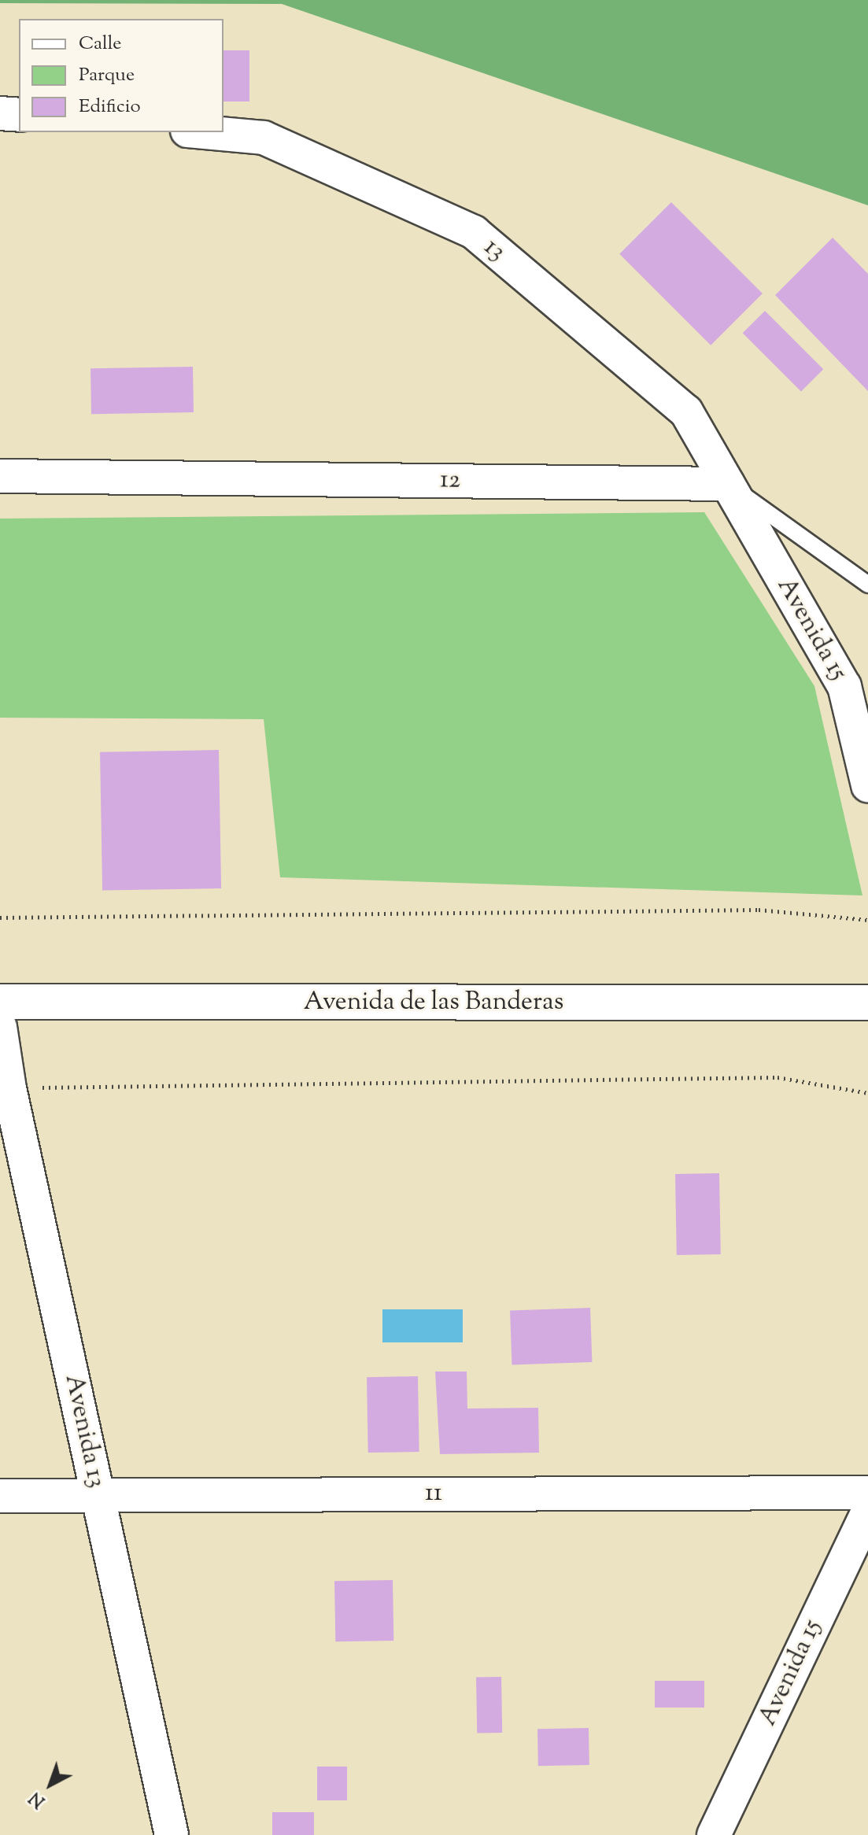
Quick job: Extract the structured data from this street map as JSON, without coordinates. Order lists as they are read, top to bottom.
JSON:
{
  "streets": {
    "street": [
      "13",
      "12",
      "Avenida 15",
      "Avenida de las Banderas",
      "Avenida 13",
      "11"
    ]
  },
  "crossings": [
    ["13", "12"],
    ["13", "Avenida 15"],
    ["12", "Avenida 15"],
    ["Avenida 13", "11"]
  ],
  "legend": ["Calle", "Parque", "Edificio"],
  "north": "bottom left"
}
